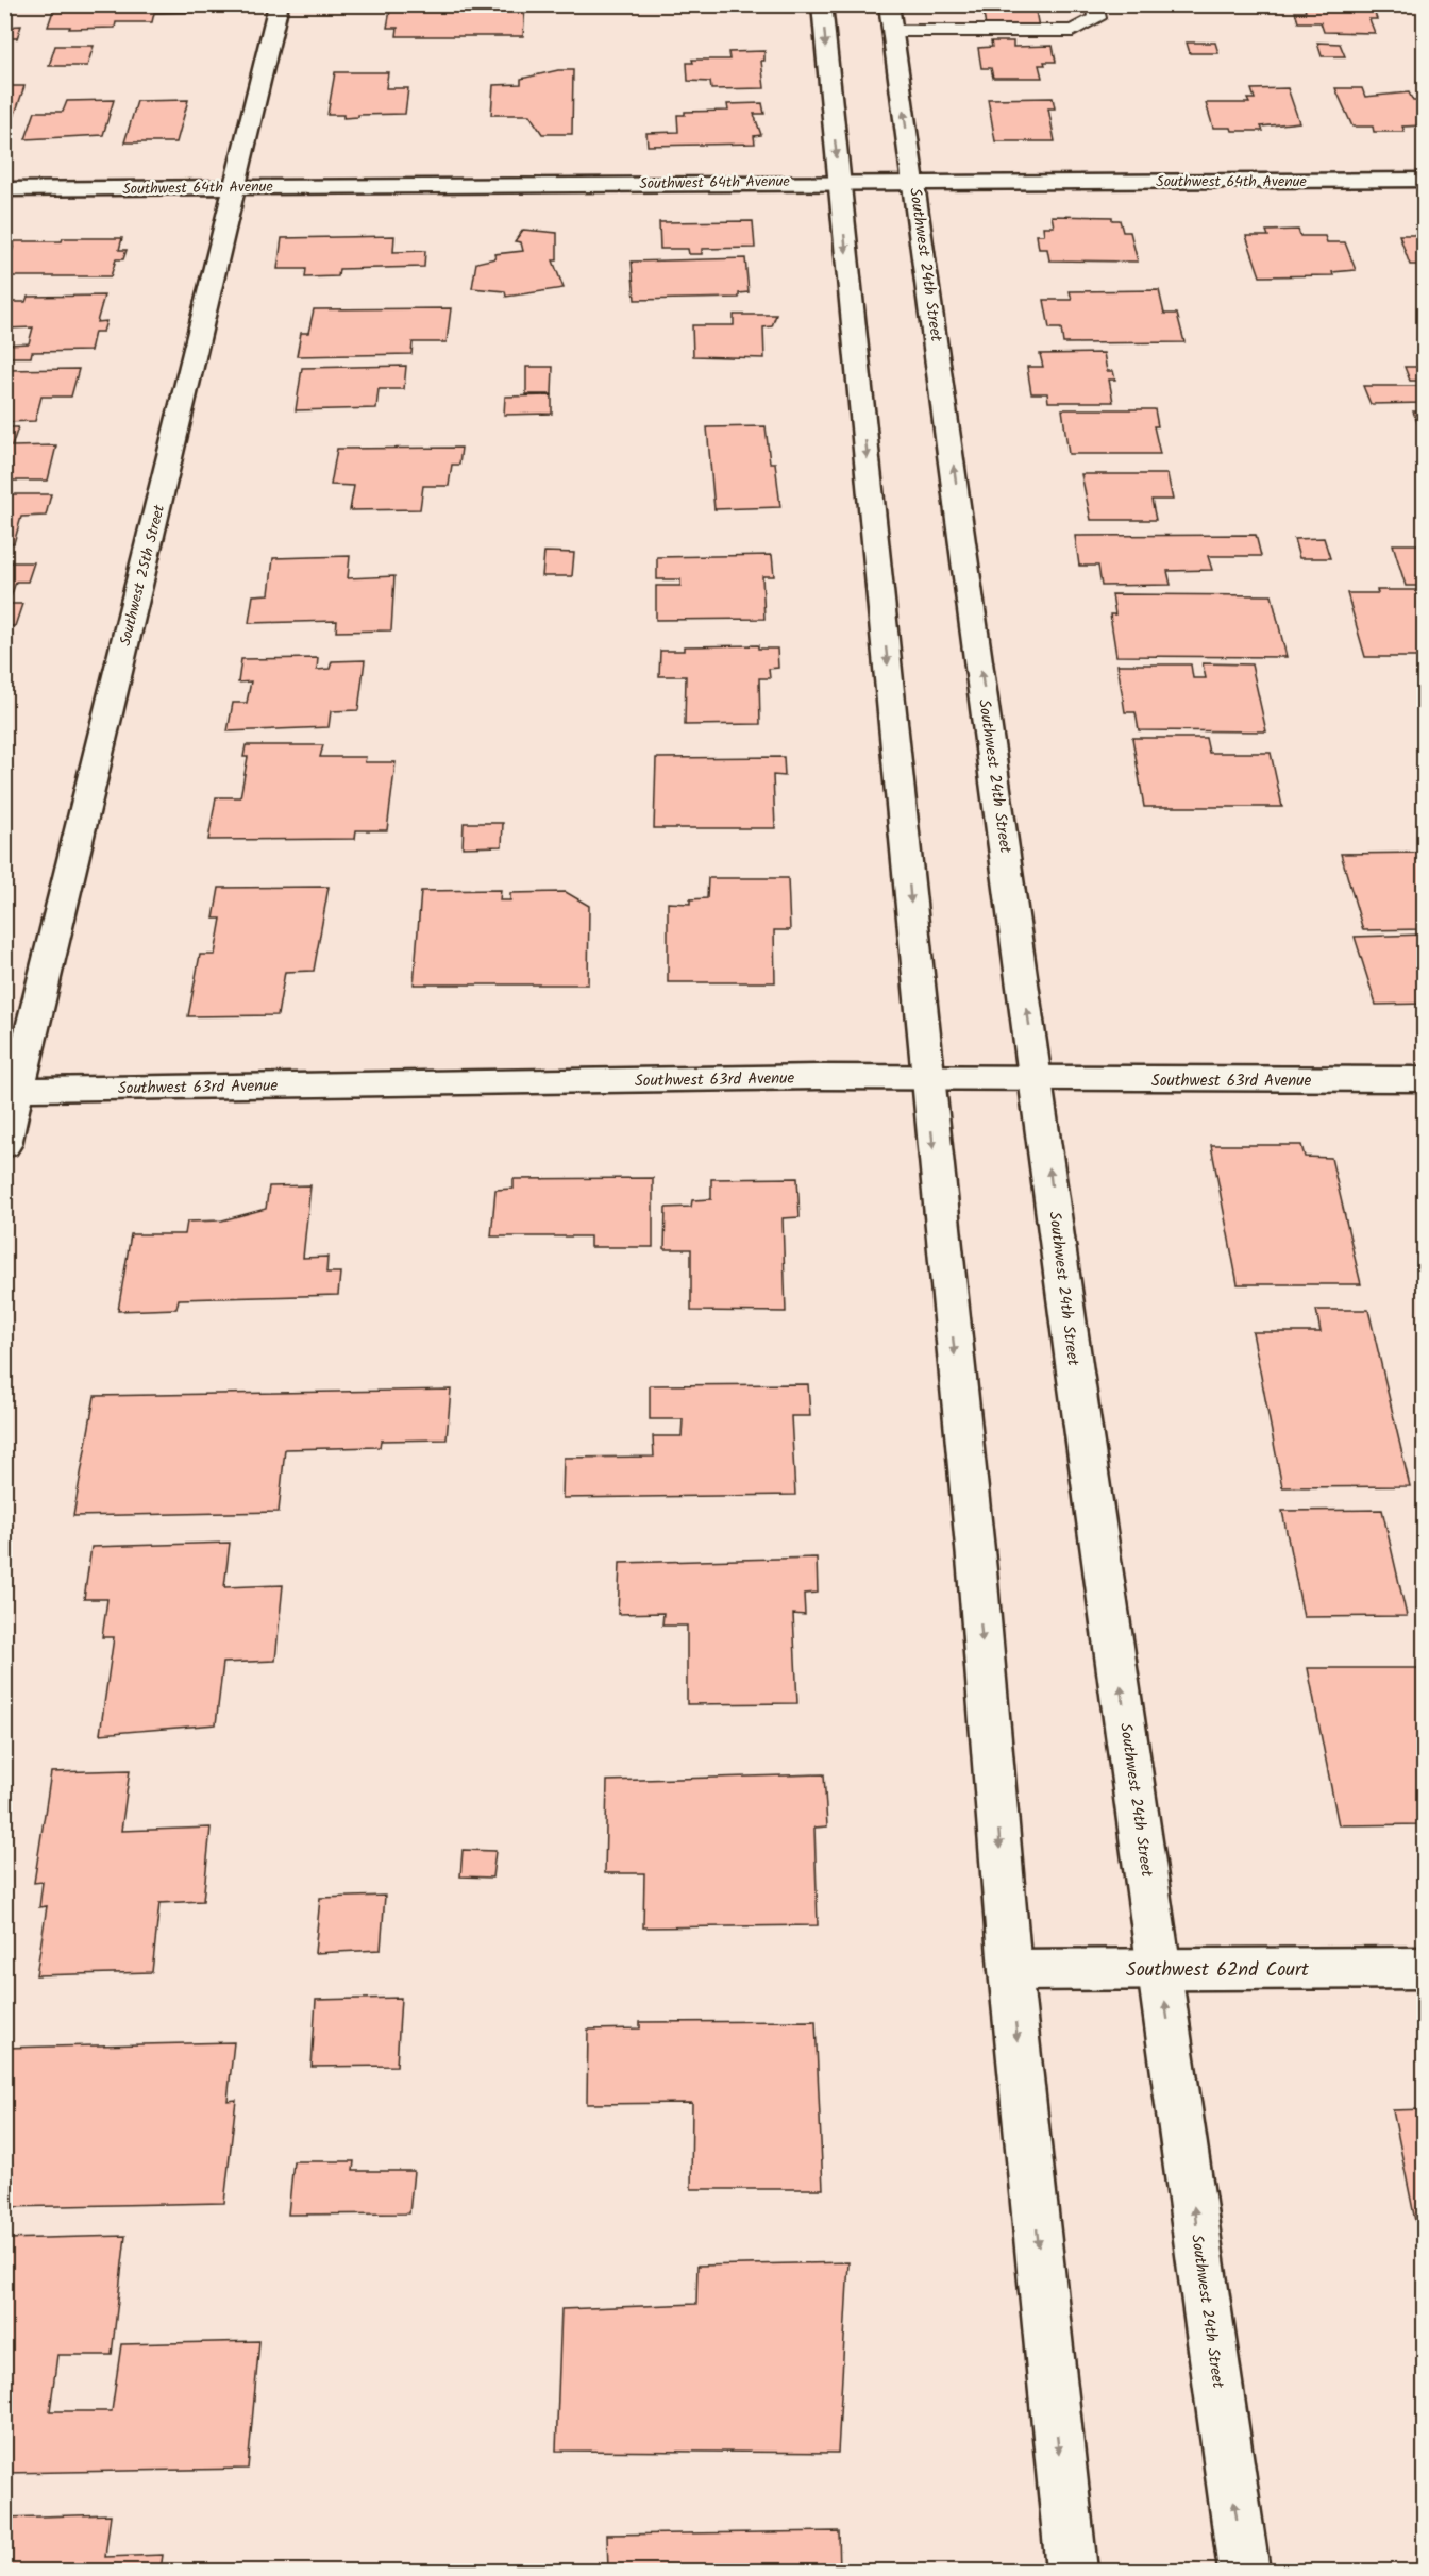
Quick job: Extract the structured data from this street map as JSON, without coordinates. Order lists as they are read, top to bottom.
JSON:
{
  "streets": {
    "main road": [
      "Southwest 64th Avenue",
      "Southwest 24th Street",
      "Southwest 25th Street",
      "Southwest 63rd Avenue",
      "Southwest 62nd Court"
    ]
  },
  "crossings": [
    ["Southwest 64th Avenue", "Southwest 24th Street"],
    ["Southwest 64th Avenue", "Southwest 25th Street"],
    ["Southwest 24th Street", "Southwest 63rd Avenue"],
    ["Southwest 24th Street", "Southwest 62nd Court"],
    ["Southwest 25th Street", "Southwest 63rd Avenue"]
  ]
}
